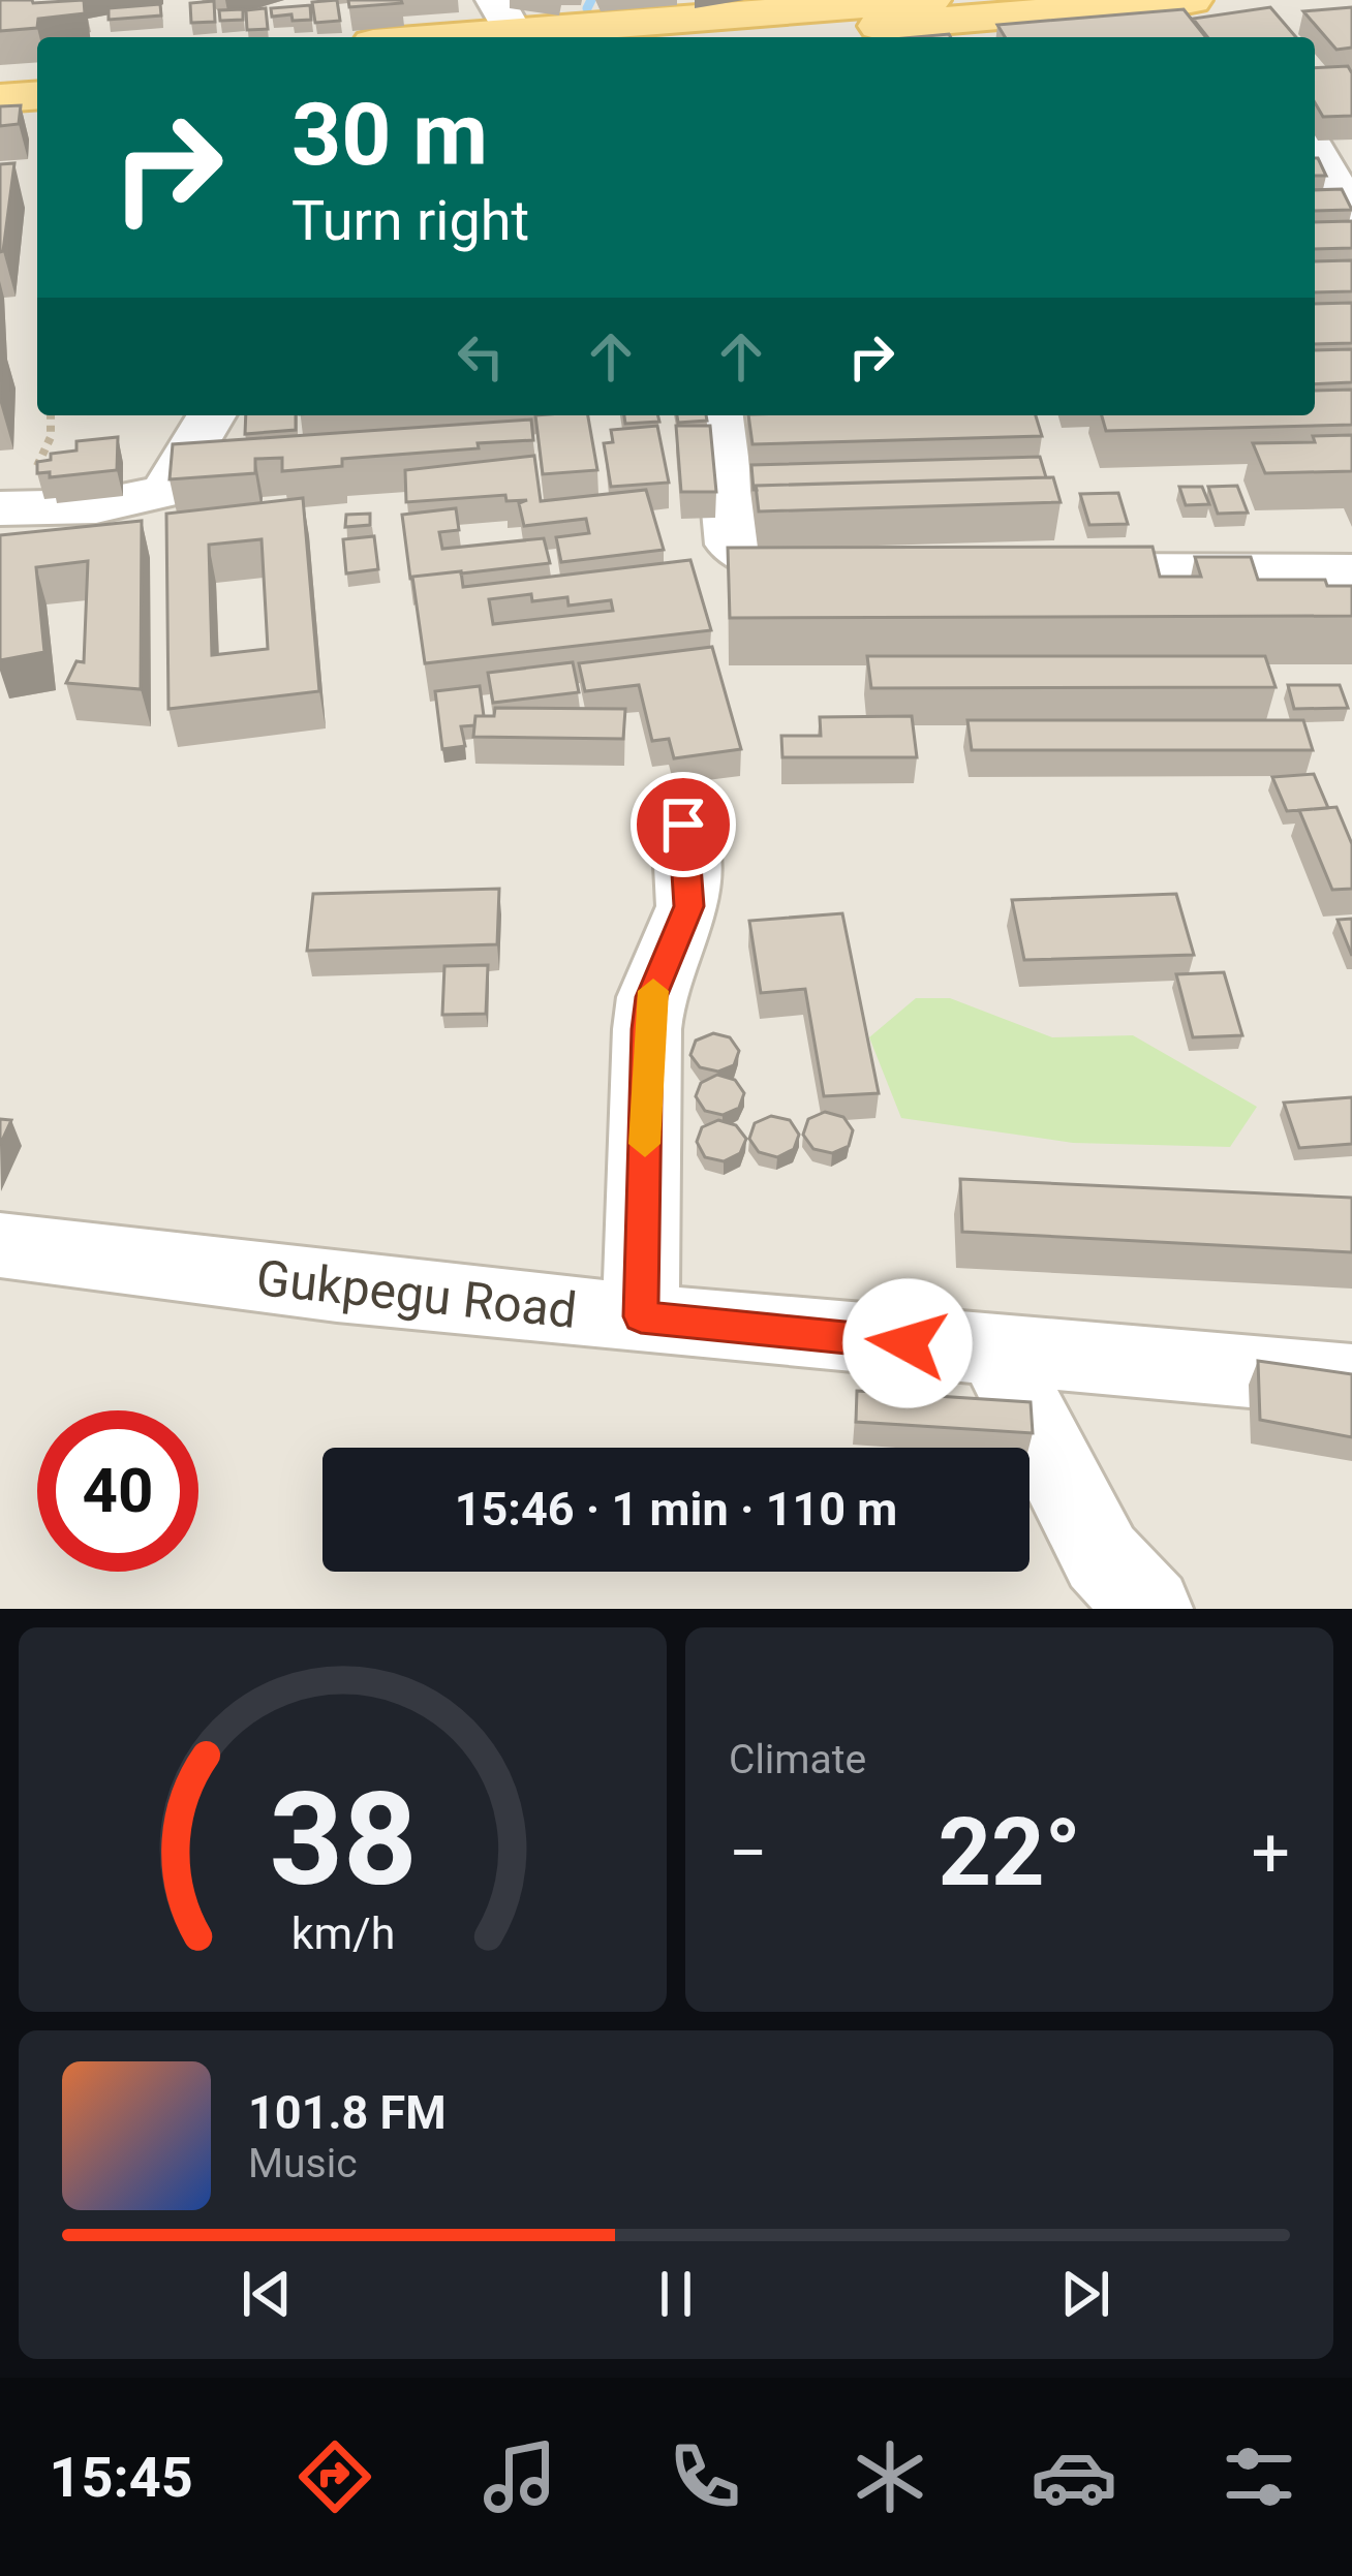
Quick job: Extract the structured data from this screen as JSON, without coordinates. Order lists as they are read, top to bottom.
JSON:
{
  "streets": {
    "street": ["Gukpegu Road"]
  },
  "page": {
    "turn": ["30 m", "Turn right"],
    "limit": "40",
    "trip": "15:46 · 1 min · 110 m",
    "tile": "Climate",
    "heat": ["−", "22°", "+"],
    "song": ["101.8 FM", "Music"],
    "tabs": "15:45",
    "gauge": ["38", "km/h"]
  }
}
